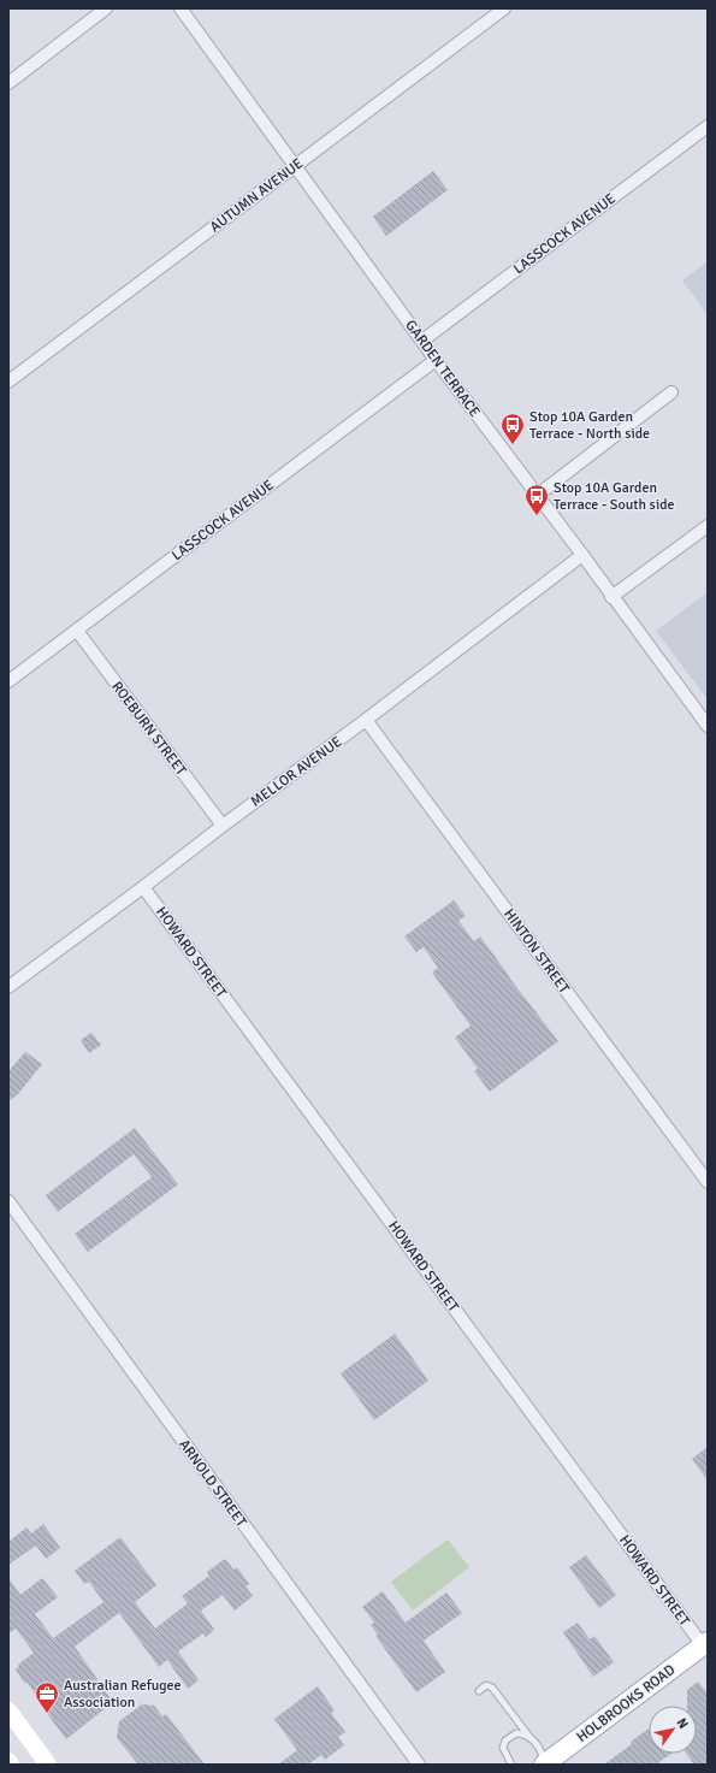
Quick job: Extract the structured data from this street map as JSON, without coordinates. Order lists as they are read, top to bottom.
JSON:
{
  "streets": {
    "main road": ["HOLBROOKS ROAD"],
    "street": [
      "AUTUMN AVENUE",
      "LASSCOCK AVENUE",
      "GARDEN TERRACE",
      "ROEBURN STREET",
      "MELLOR AVENUE",
      "HINTON STREET",
      "HOWARD STREET",
      "ARNOLD STREET"
    ]
  },
  "crossings": [
    ["AUTUMN AVENUE", "GARDEN TERRACE"],
    ["LASSCOCK AVENUE", "GARDEN TERRACE"],
    ["LASSCOCK AVENUE", "ROEBURN STREET"],
    ["GARDEN TERRACE", "MELLOR AVENUE"],
    ["ROEBURN STREET", "MELLOR AVENUE"],
    ["MELLOR AVENUE", "HINTON STREET"],
    ["MELLOR AVENUE", "HOWARD STREET"],
    ["HOWARD STREET", "HOLBROOKS ROAD"]
  ],
  "places": {
    "bus stop": ["Stop 10A Garden Terrace - North side", "Stop 10A Garden Terrace - South side"],
    "office": ["Australian Refugee Association"]
  },
  "north": "top right"
}
